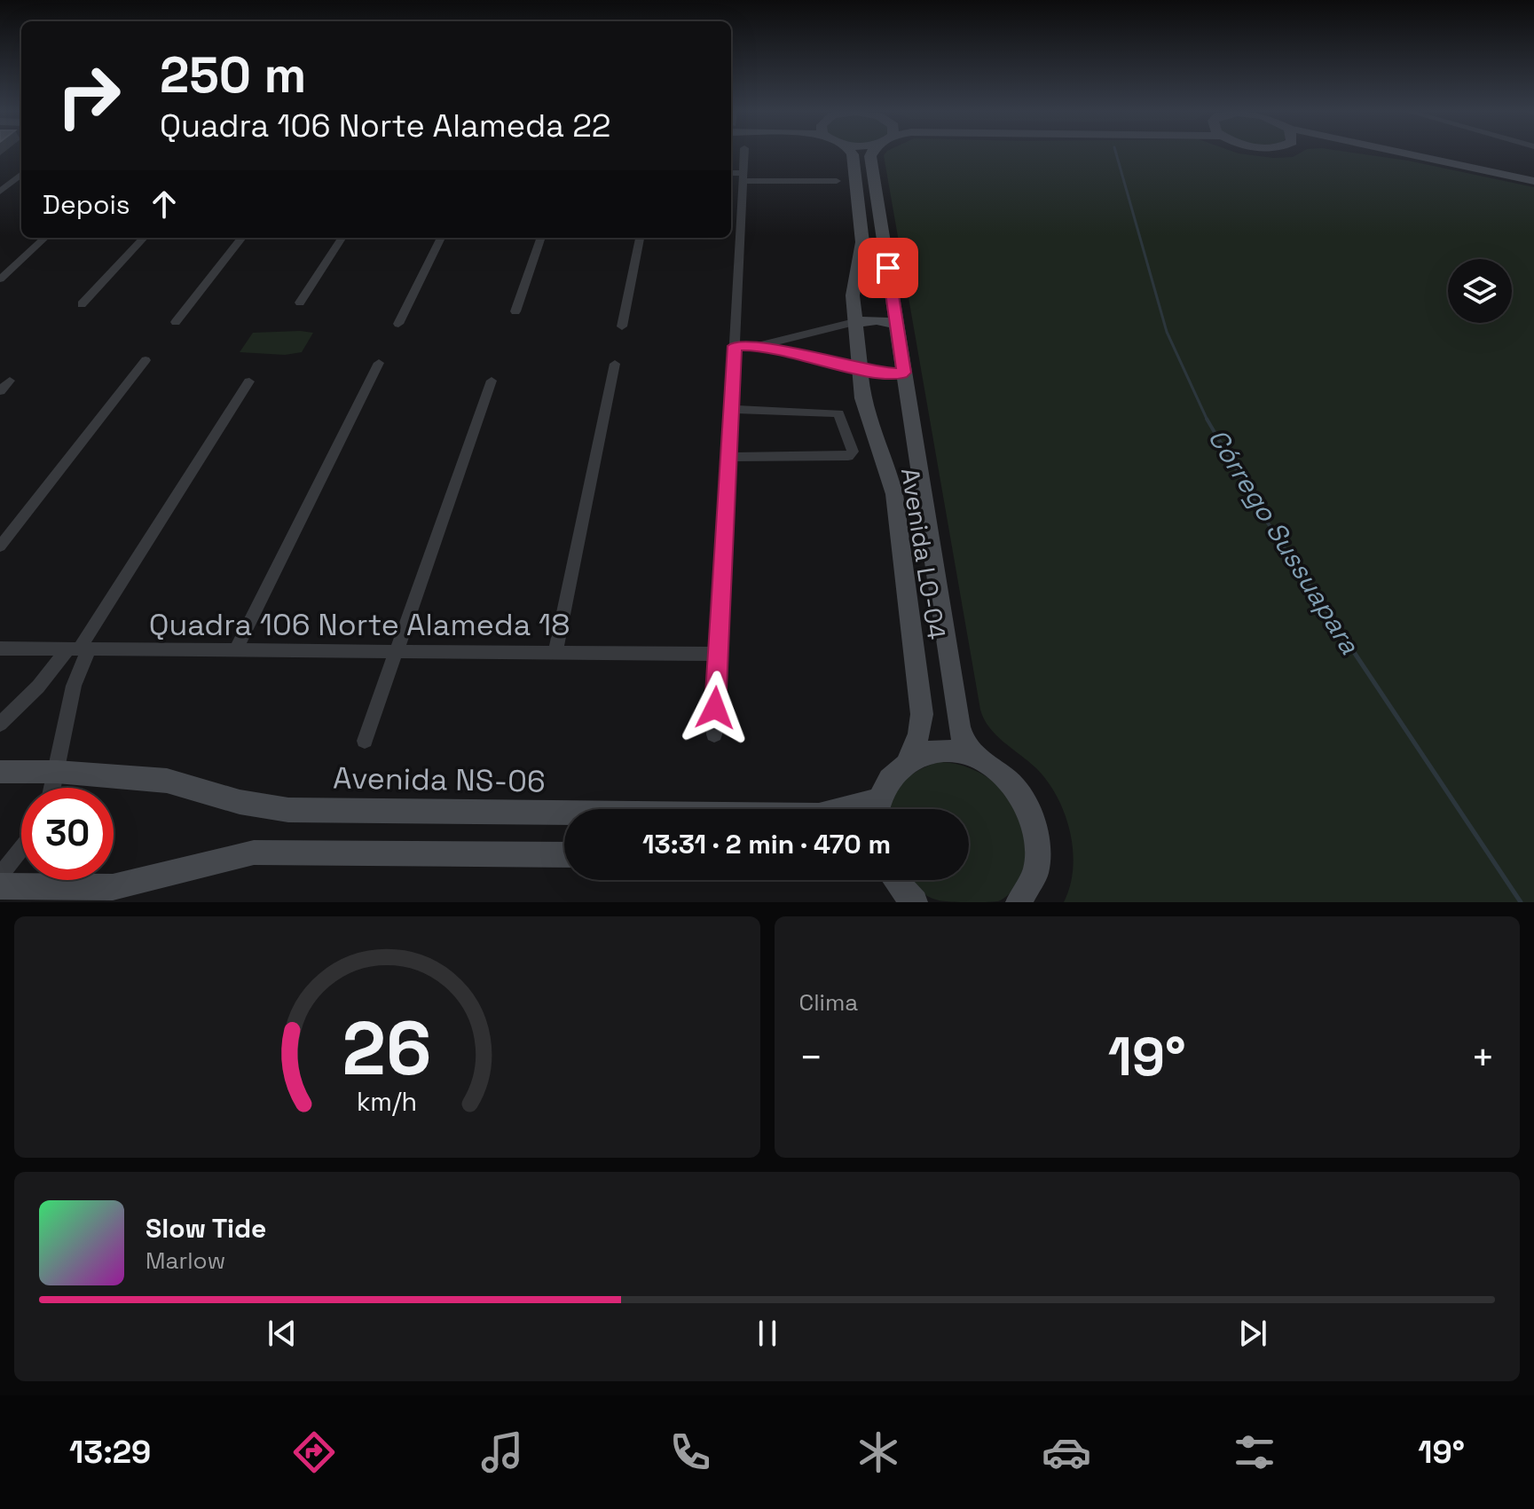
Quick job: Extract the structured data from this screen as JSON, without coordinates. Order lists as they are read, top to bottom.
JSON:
{
  "streets": {
    "street": ["Avenida LO-04", "Quadra 106 Norte Alameda 18", "Avenida NS-06"]
  },
  "crossings": [
    ["Avenida LO-04", "Avenida NS-06"]
  ],
  "water": ["Córrego Sussuapara"],
  "page": {
    "turn": ["250 m", "Quadra 106 Norte Alameda 22"],
    "then": "Depois",
    "limit": "30",
    "trip": "13:31 · 2 min · 470 m",
    "tile": "Clima",
    "heat": ["−", "19°", "+"],
    "song": ["Slow Tide", "Marlow"],
    "tabs": ["13:29", "19°"],
    "gauge": ["26", "km/h"]
  }
}
